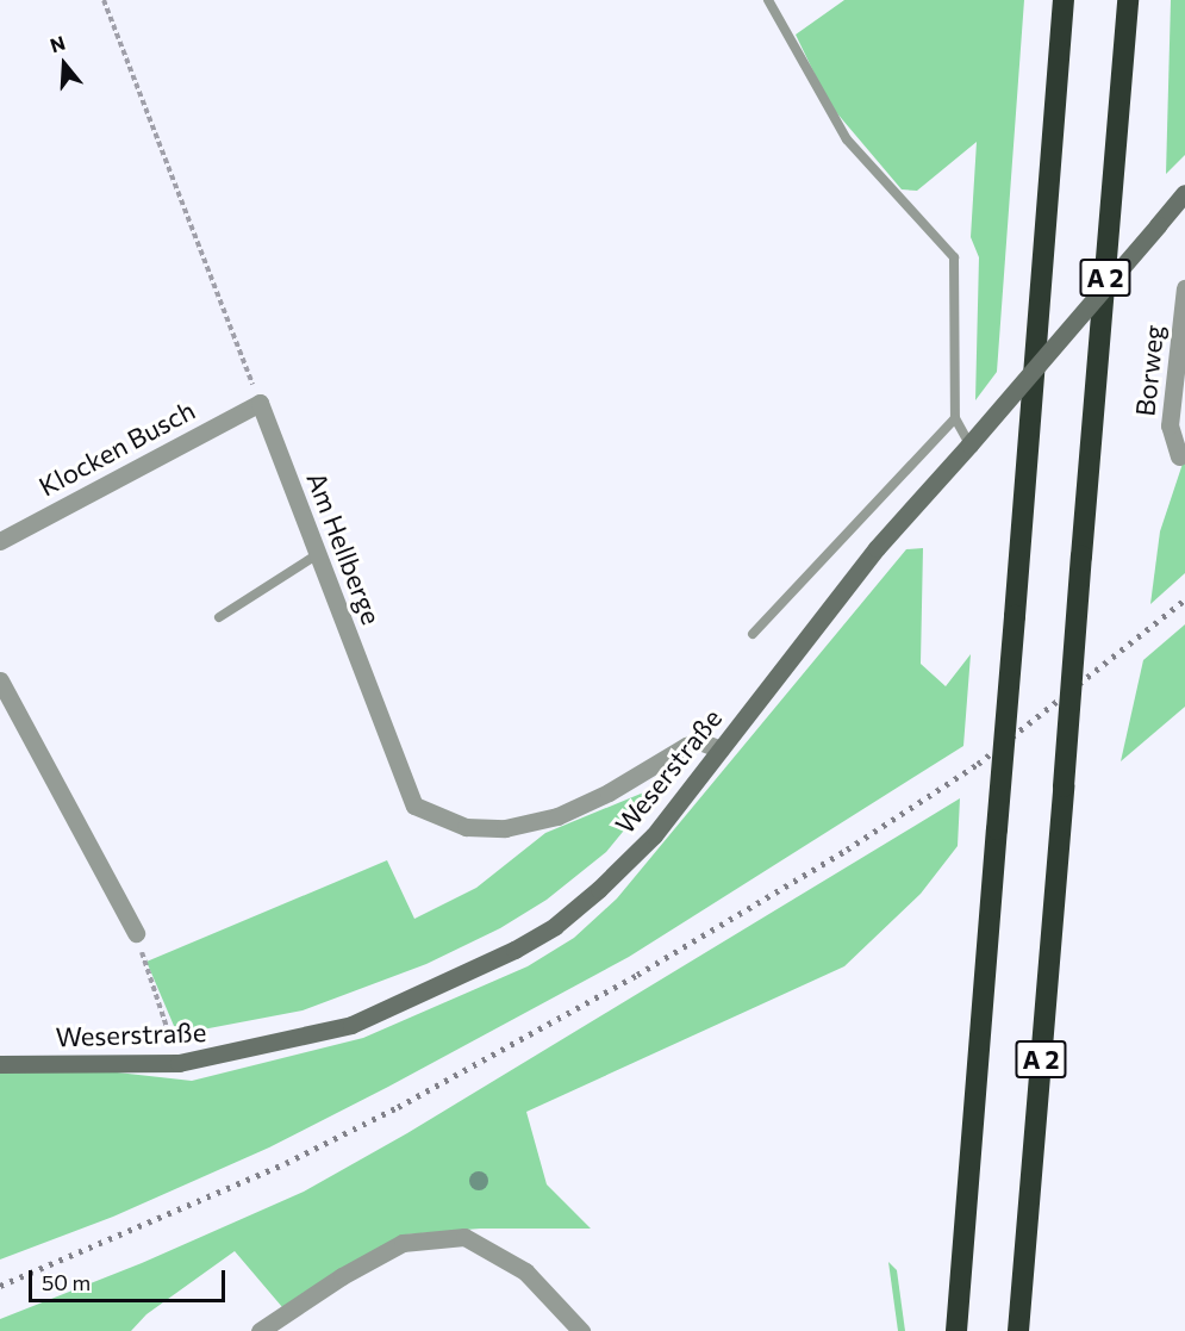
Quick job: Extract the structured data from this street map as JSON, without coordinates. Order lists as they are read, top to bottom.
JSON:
{
  "streets": {
    "highway": ["A 2"],
    "street": [
      "Borweg",
      "Klocken Busch",
      "Am Hellberge",
      "Weserstraße"
    ]
  },
  "crossings": [
    ["Klocken Busch", "Am Hellberge"],
    ["Am Hellberge", "Weserstraße"]
  ],
  "scale_bar": "50 m",
  "north": "top"
}
